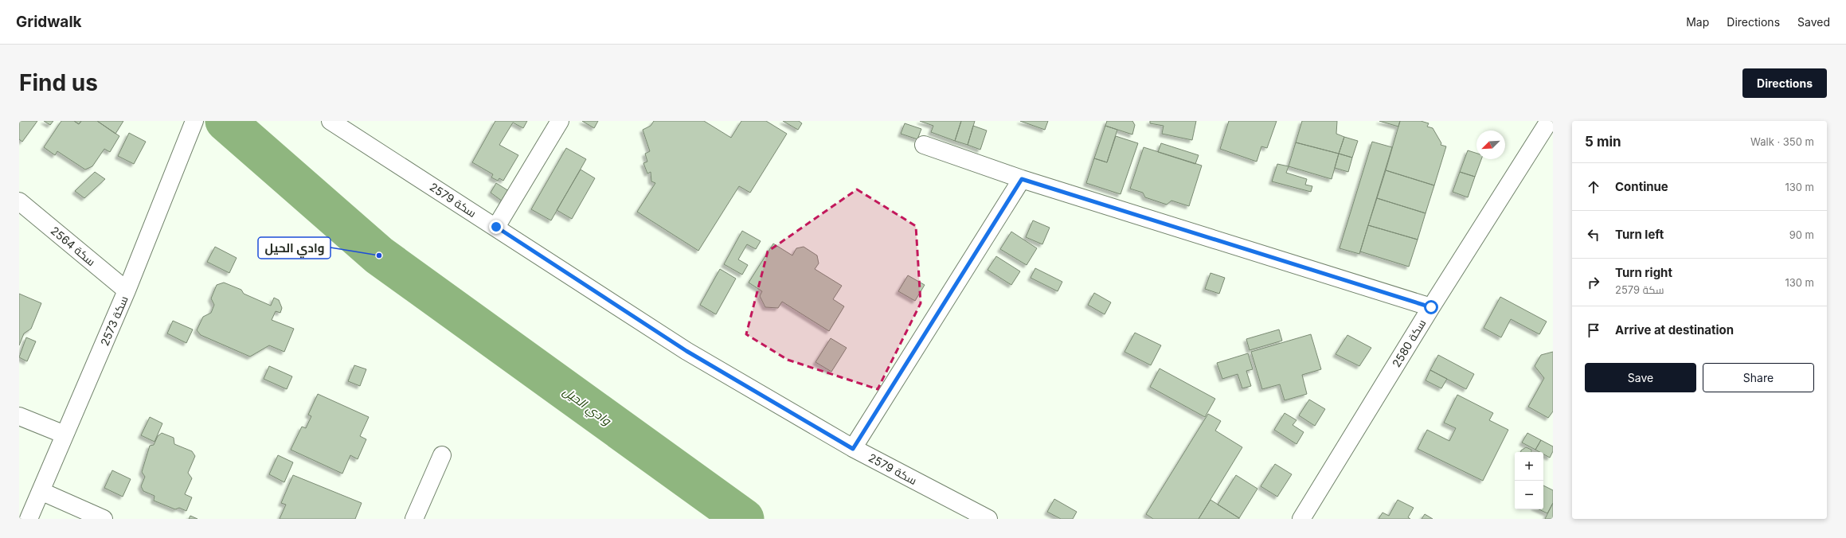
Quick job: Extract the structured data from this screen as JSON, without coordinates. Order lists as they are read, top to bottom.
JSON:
{
  "streets": {
    "street": [
      "سكة 2579",
      "سكة 2564",
      "سكة 2573",
      "سكة 2580"
    ]
  },
  "crossings": [
    ["سكة 2564", "سكة 2573"]
  ],
  "water": ["وادي الحيل"],
  "places": ["وادي الحيل"],
  "north": "bottom left",
  "page": {
    "header": "Gridwalk",
    "nav": ["Map", "Directions", "Saved"],
    "buttons": [
      "Directions",
      ["Save", "Share"]
    ],
    "title": "Find us",
    "heading": ["5 min", "Walk · 350 m"],
    "list": [
      ["Continue", "130 m"],
      ["Turn left", "90 m"],
      ["Turn right", "سكة 2579", "130 m"],
      "Arrive at destination"
    ],
    "map_buttons": ["+", "−"]
  }
}
